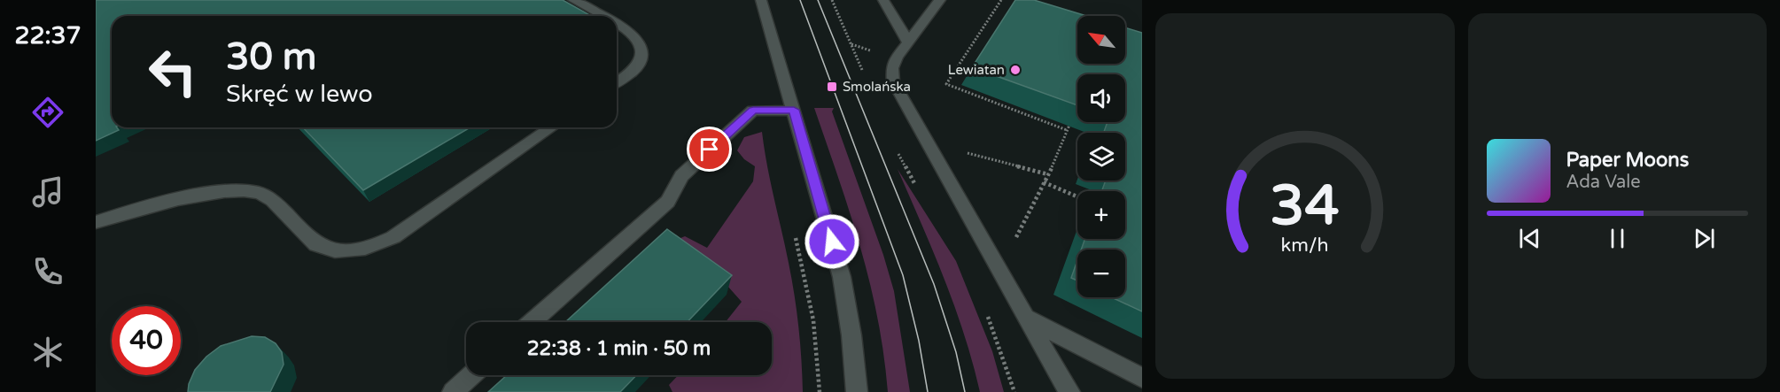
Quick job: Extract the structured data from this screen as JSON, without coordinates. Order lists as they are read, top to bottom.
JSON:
{
  "places": {
    "other": ["Lewiatan"],
    "transit": ["Smolańska"]
  },
  "north": "top left",
  "page": {
    "tabs": "22:37",
    "map_buttons": ["+", "−"],
    "turn": ["30 m", "Skręć w lewo"],
    "song": ["Paper Moons", "Ada Vale"],
    "limit": "40",
    "trip": "22:38 · 1 min · 50 m",
    "gauge": ["34", "km/h"]
  }
}
